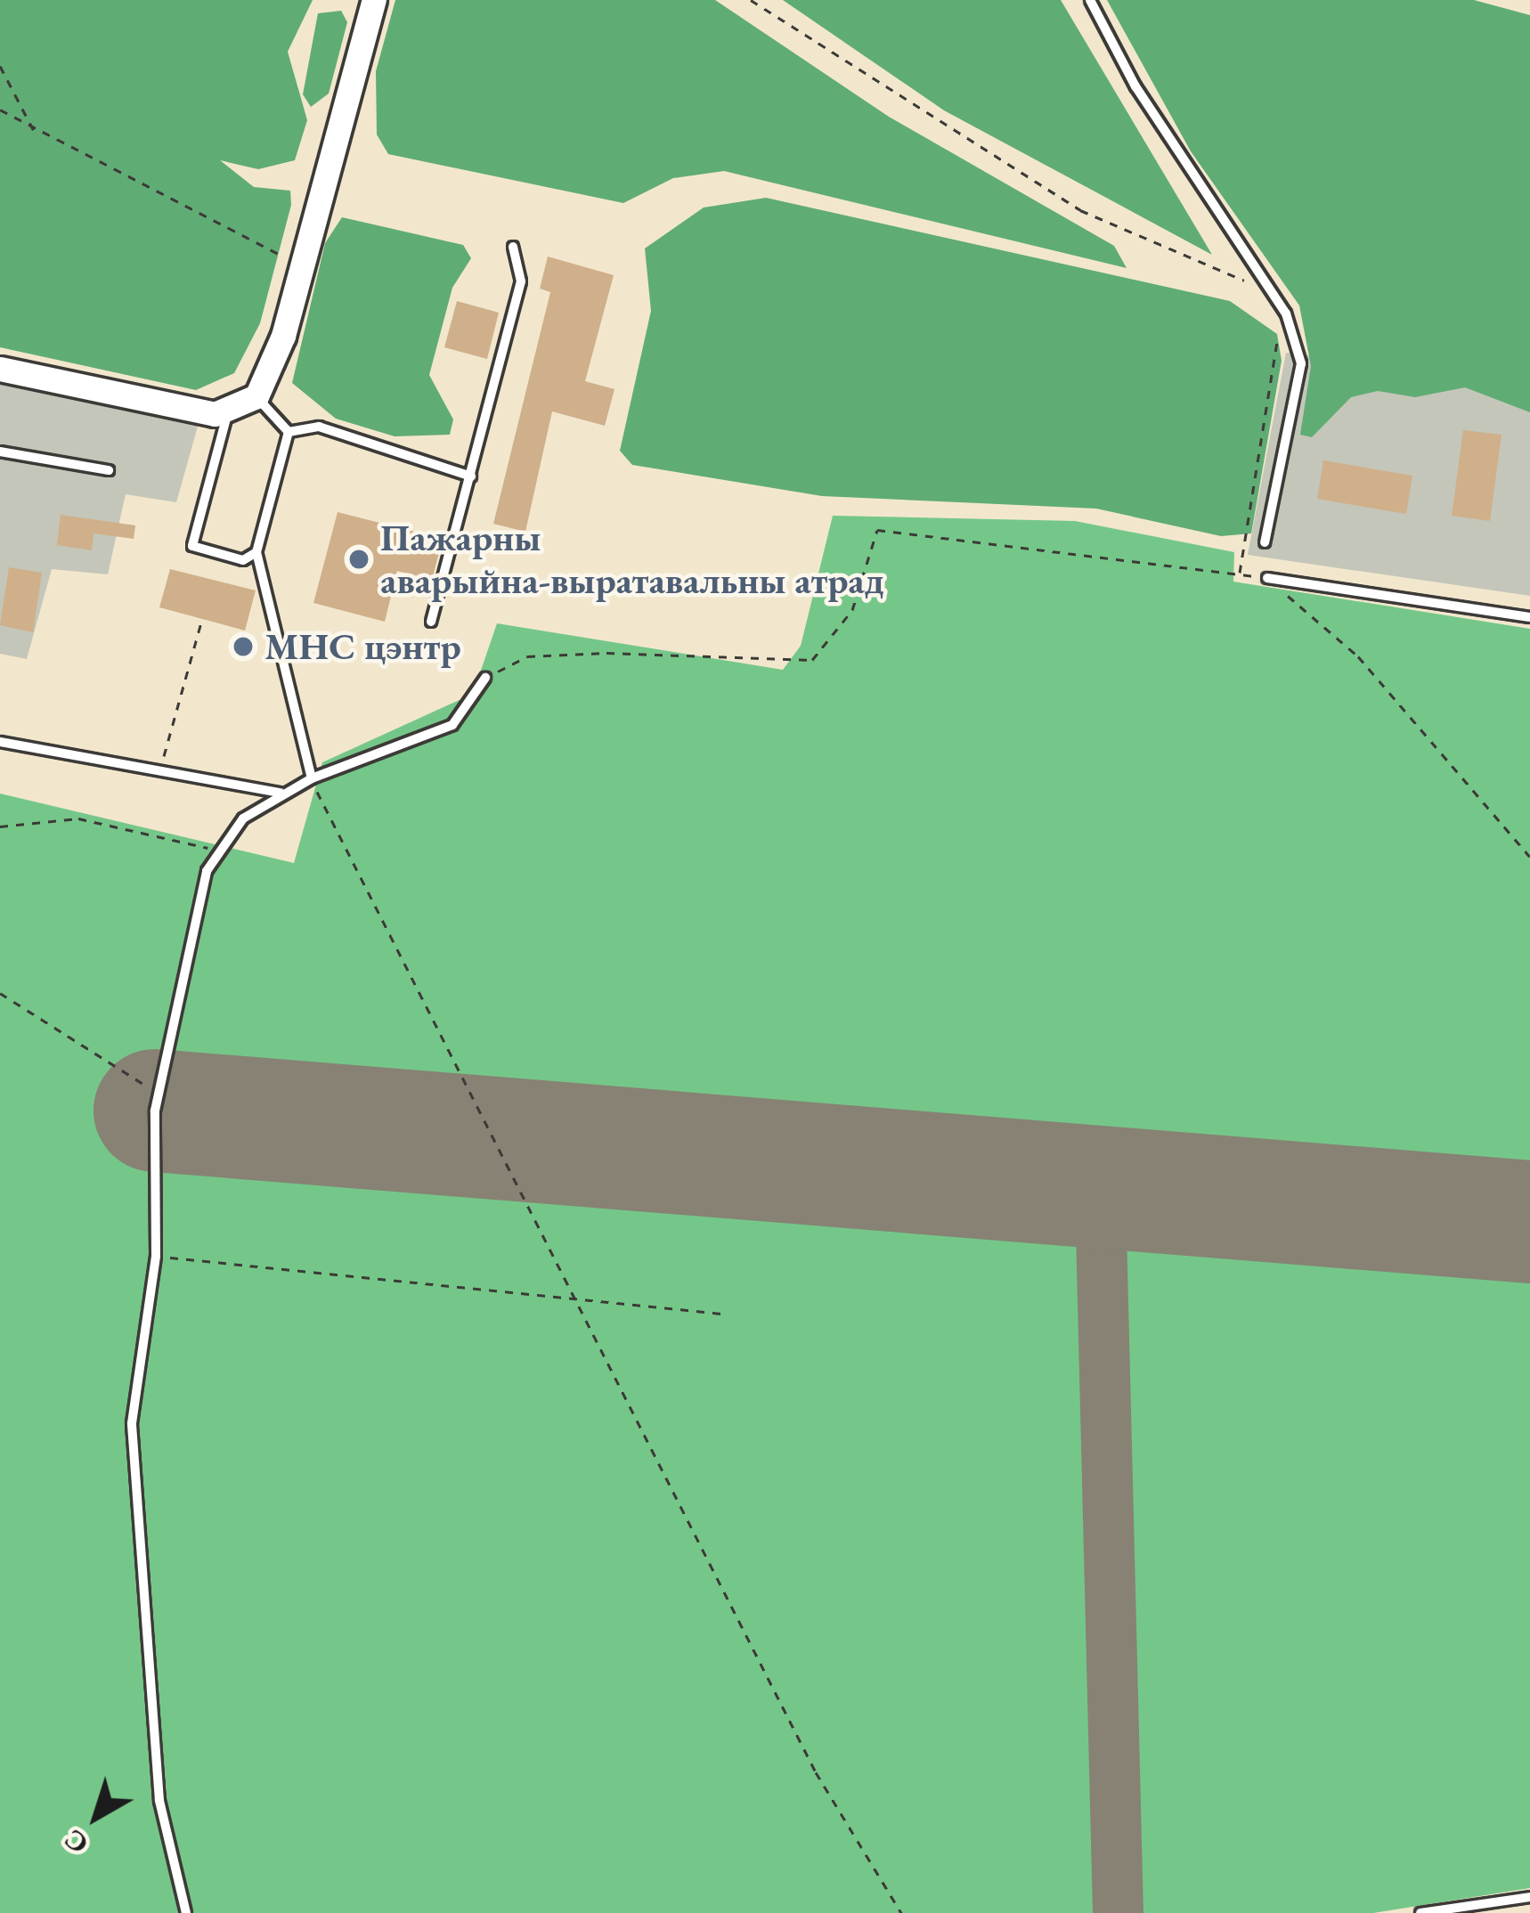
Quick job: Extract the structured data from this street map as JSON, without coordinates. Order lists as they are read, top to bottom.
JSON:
{
  "places": ["Пажарны аварыйна-выратавальны атрад", "МНС цэнтр"],
  "north": "bottom left"
}
